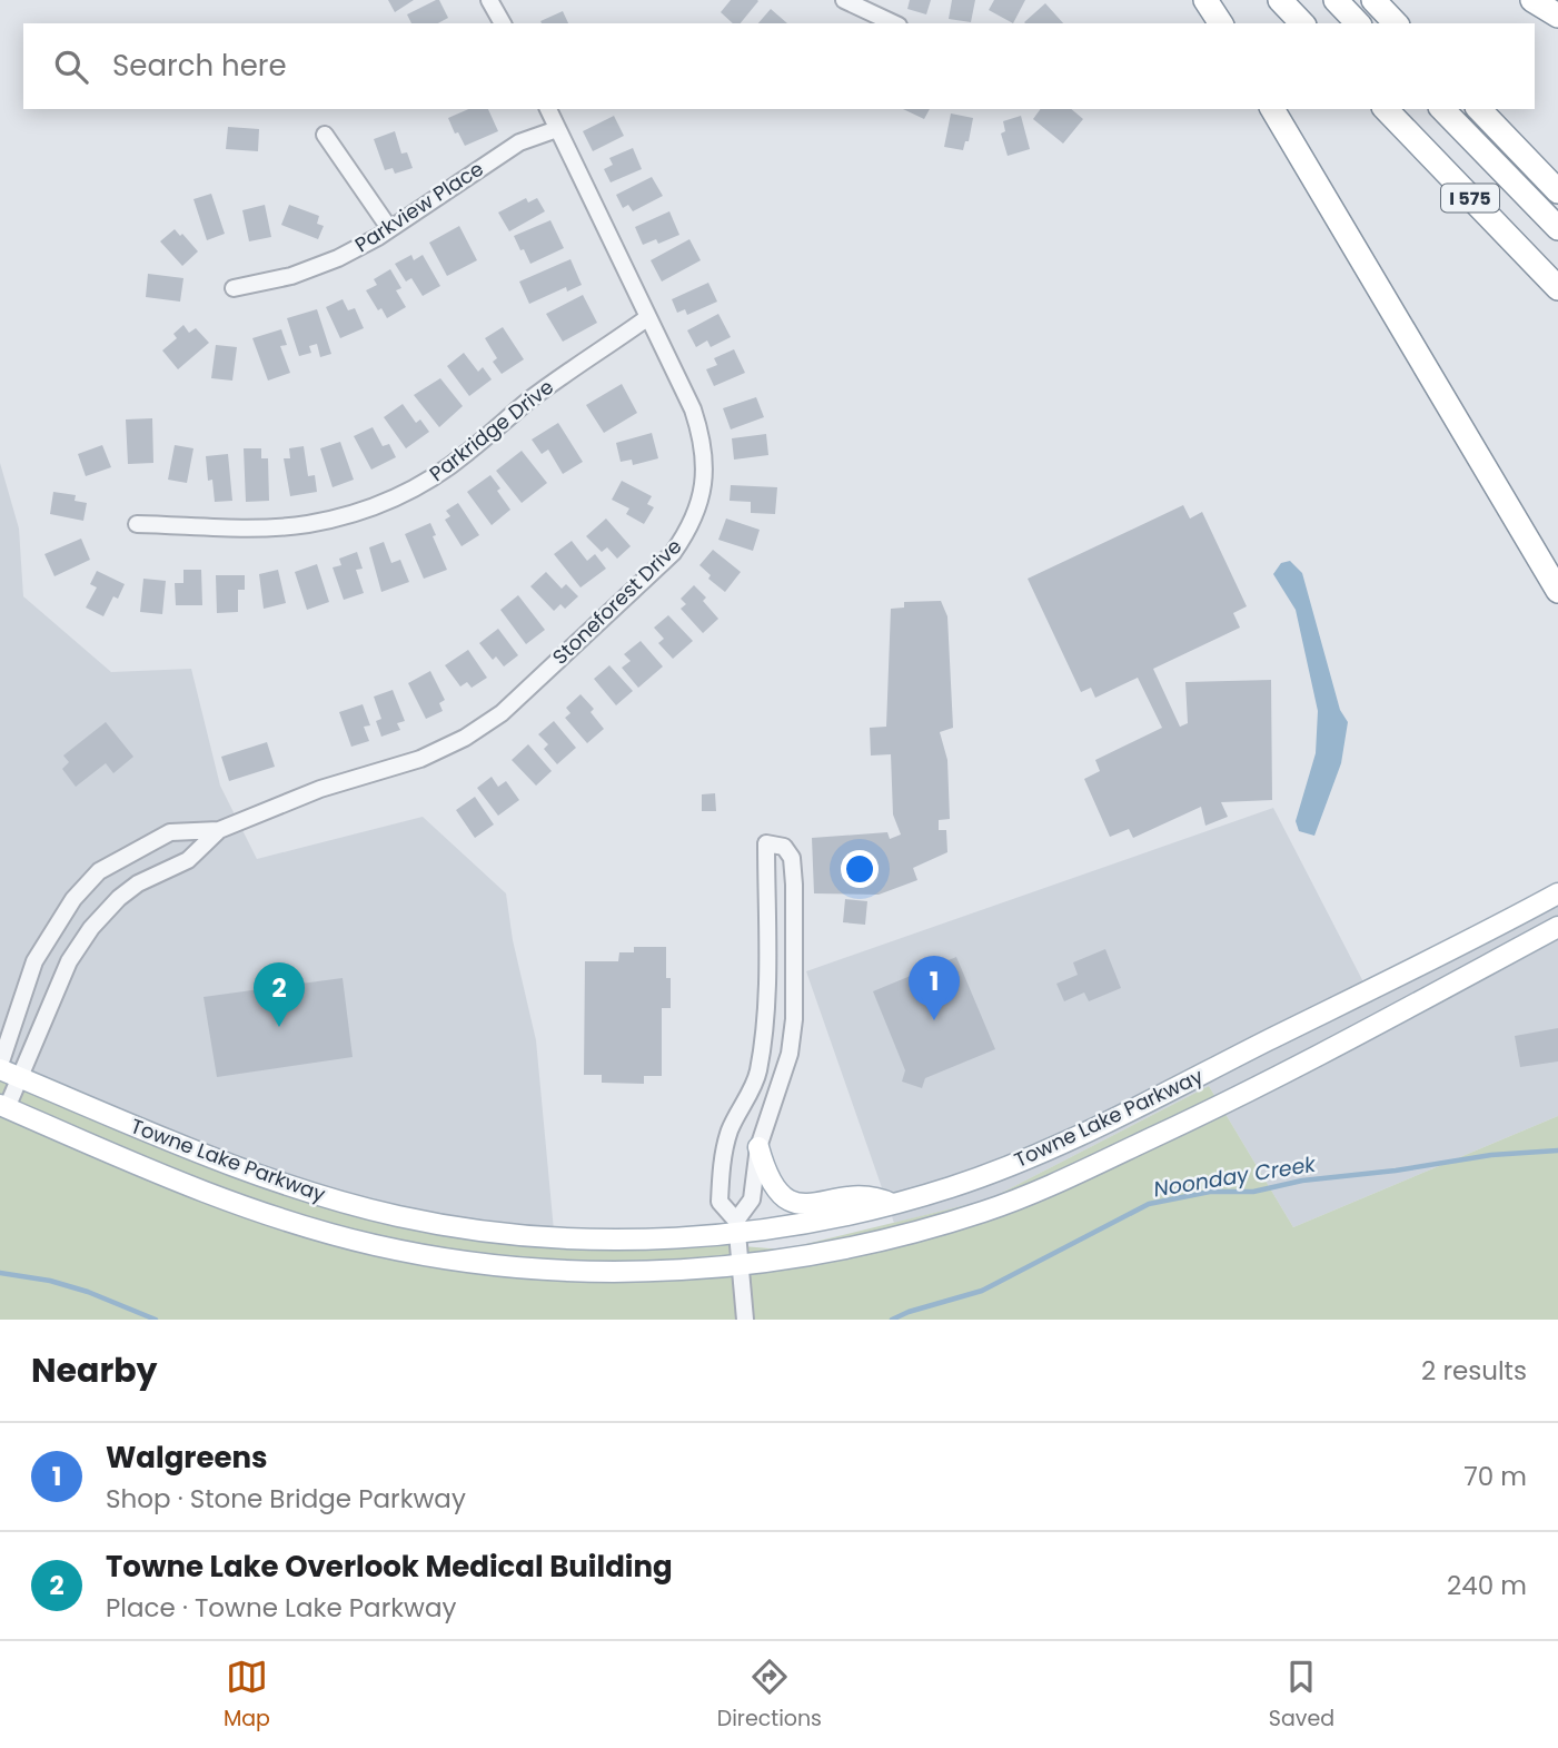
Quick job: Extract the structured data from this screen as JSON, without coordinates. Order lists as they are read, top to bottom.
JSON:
{
  "streets": {
    "highway": ["I 575"],
    "main road": ["Towne Lake Parkway"],
    "street": ["Parkview Place", "Parkridge Drive", "Stoneforest Drive"]
  },
  "crossings": [
    ["Parkview Place", "Stoneforest Drive"],
    ["Parkridge Drive", "Stoneforest Drive"],
    ["Stoneforest Drive", "Towne Lake Parkway"]
  ],
  "water": ["Noonday Creek"],
  "page": {
    "search": "Search here",
    "pins": ["1", "2"],
    "heading": ["Nearby", "2 results"],
    "list": [
      {
        "mark": "1",
        "name": "Walgreens",
        "note": "Shop · Stone Bridge Parkway",
        "value": "70 m"
      },
      {
        "mark": "2",
        "name": "Towne Lake Overlook Medical Building",
        "note": "Place · Towne Lake Parkway",
        "value": "240 m"
      }
    ],
    "nav": ["Map", "Directions", "Saved"]
  }
}
